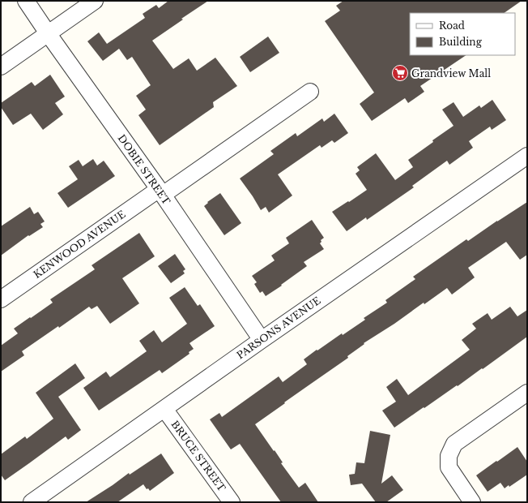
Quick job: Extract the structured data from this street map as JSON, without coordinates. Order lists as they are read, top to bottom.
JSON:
{
  "streets": {
    "street": [
      "DOBIE STREET",
      "KENWOOD AVENUE",
      "PARSONS AVENUE",
      "BRUCE STREET"
    ]
  },
  "crossings": [
    ["DOBIE STREET", "KENWOOD AVENUE"],
    ["DOBIE STREET", "PARSONS AVENUE"],
    ["PARSONS AVENUE", "BRUCE STREET"]
  ],
  "places": {
    "supermarket": ["Grandview Mall"]
  },
  "legend": ["Road", "Building"]
}
